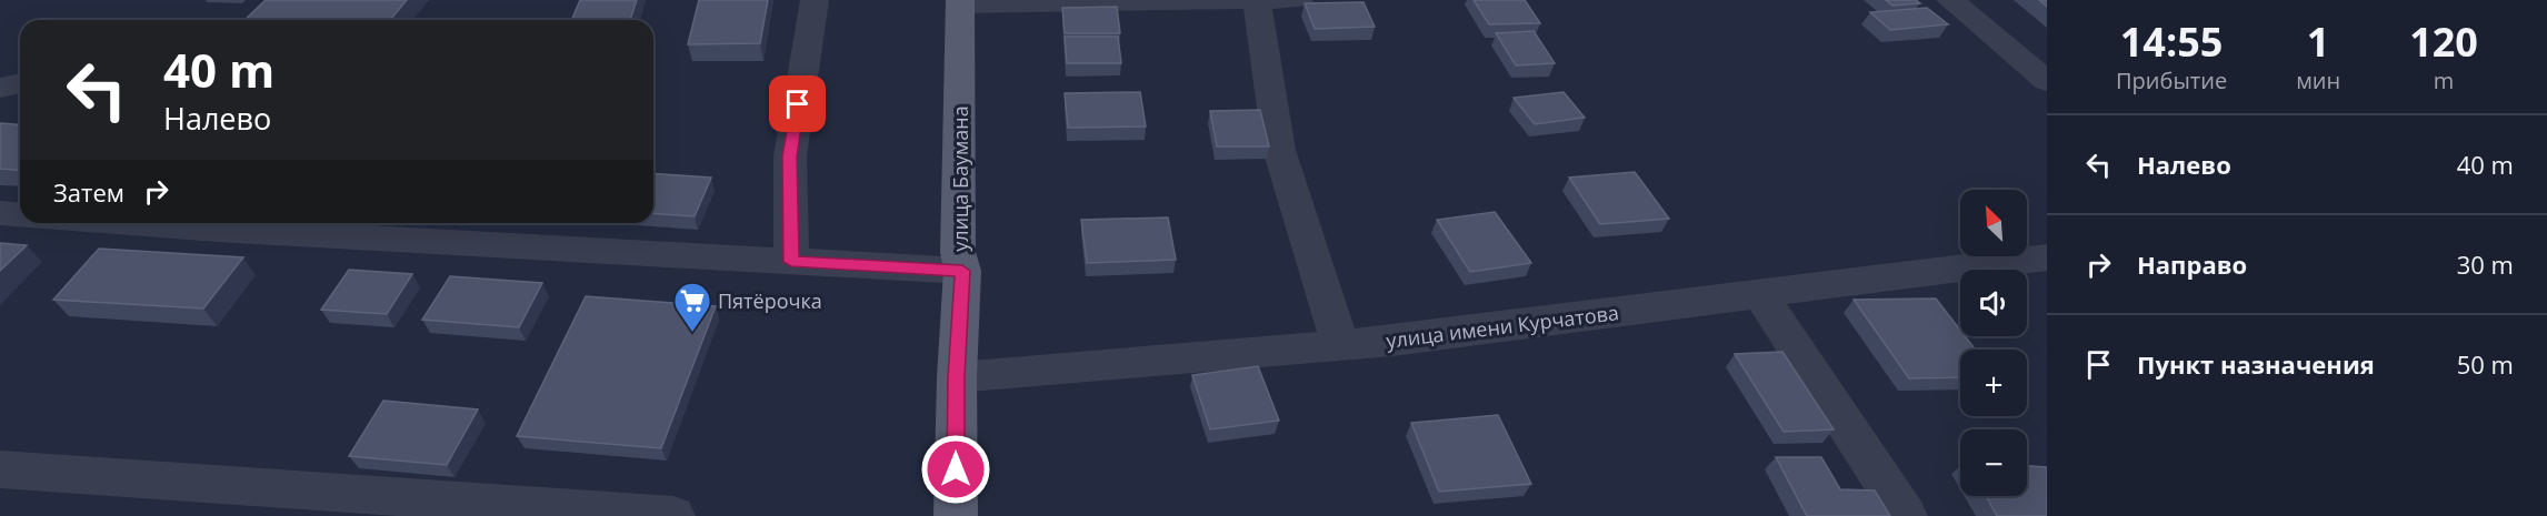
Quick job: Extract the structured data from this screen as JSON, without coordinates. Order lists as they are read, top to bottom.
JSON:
{
  "streets": {
    "main road": ["улица Баумана"],
    "street": ["улица имени Курчатова"]
  },
  "crossings": [
    ["улица Баумана", "улица имени Курчатова"]
  ],
  "places": {
    "supermarket": ["Пятёрочка"]
  },
  "north": "top left",
  "page": {
    "eta": [
      "14:55",
      "Прибытие",
      "1",
      "мин",
      "120",
      "m"
    ],
    "turn": ["40 m", "Налево"],
    "list": [
      {
        "name": "Налево",
        "value": "40 m"
      },
      {
        "name": "Направо",
        "value": "30 m"
      },
      {
        "name": "Пункт назначения",
        "value": "50 m"
      }
    ],
    "then": "Затем",
    "map_buttons": ["+", "−"]
  }
}
